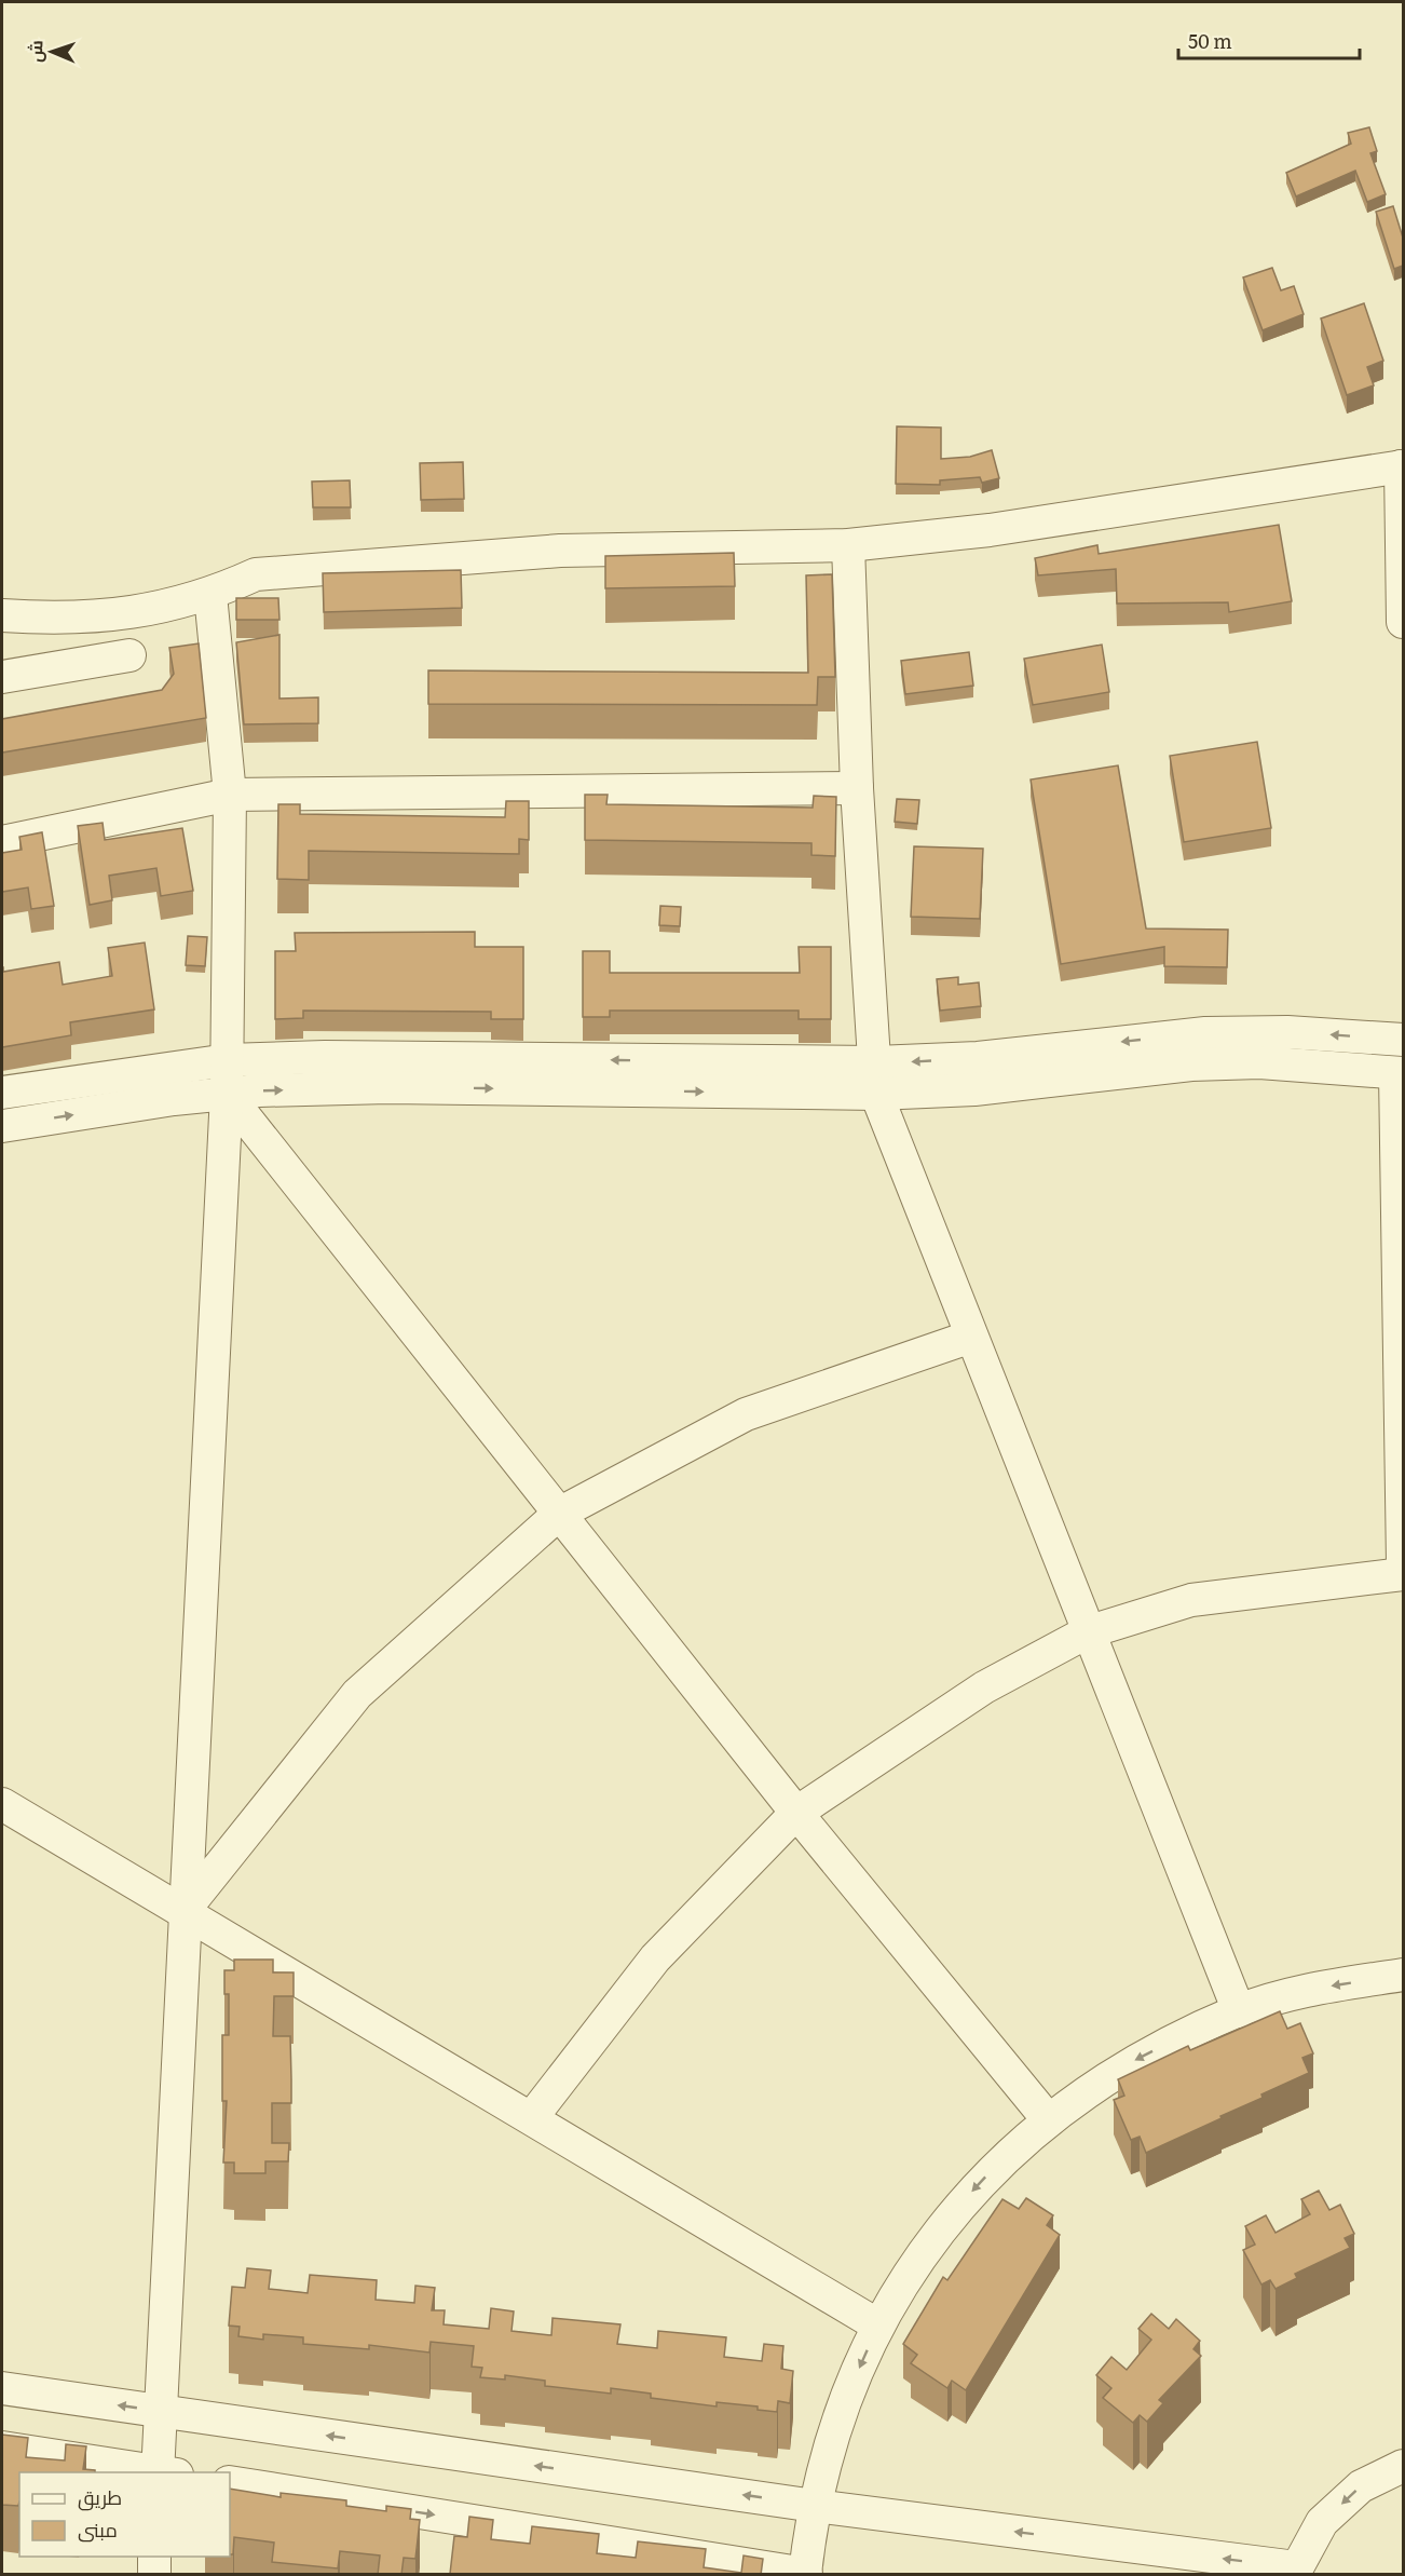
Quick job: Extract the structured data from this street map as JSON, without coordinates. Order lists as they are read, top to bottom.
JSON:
{
  "legend": ["طريق", "مبنى"],
  "scale_bar": "50 m",
  "north": "left"
}
